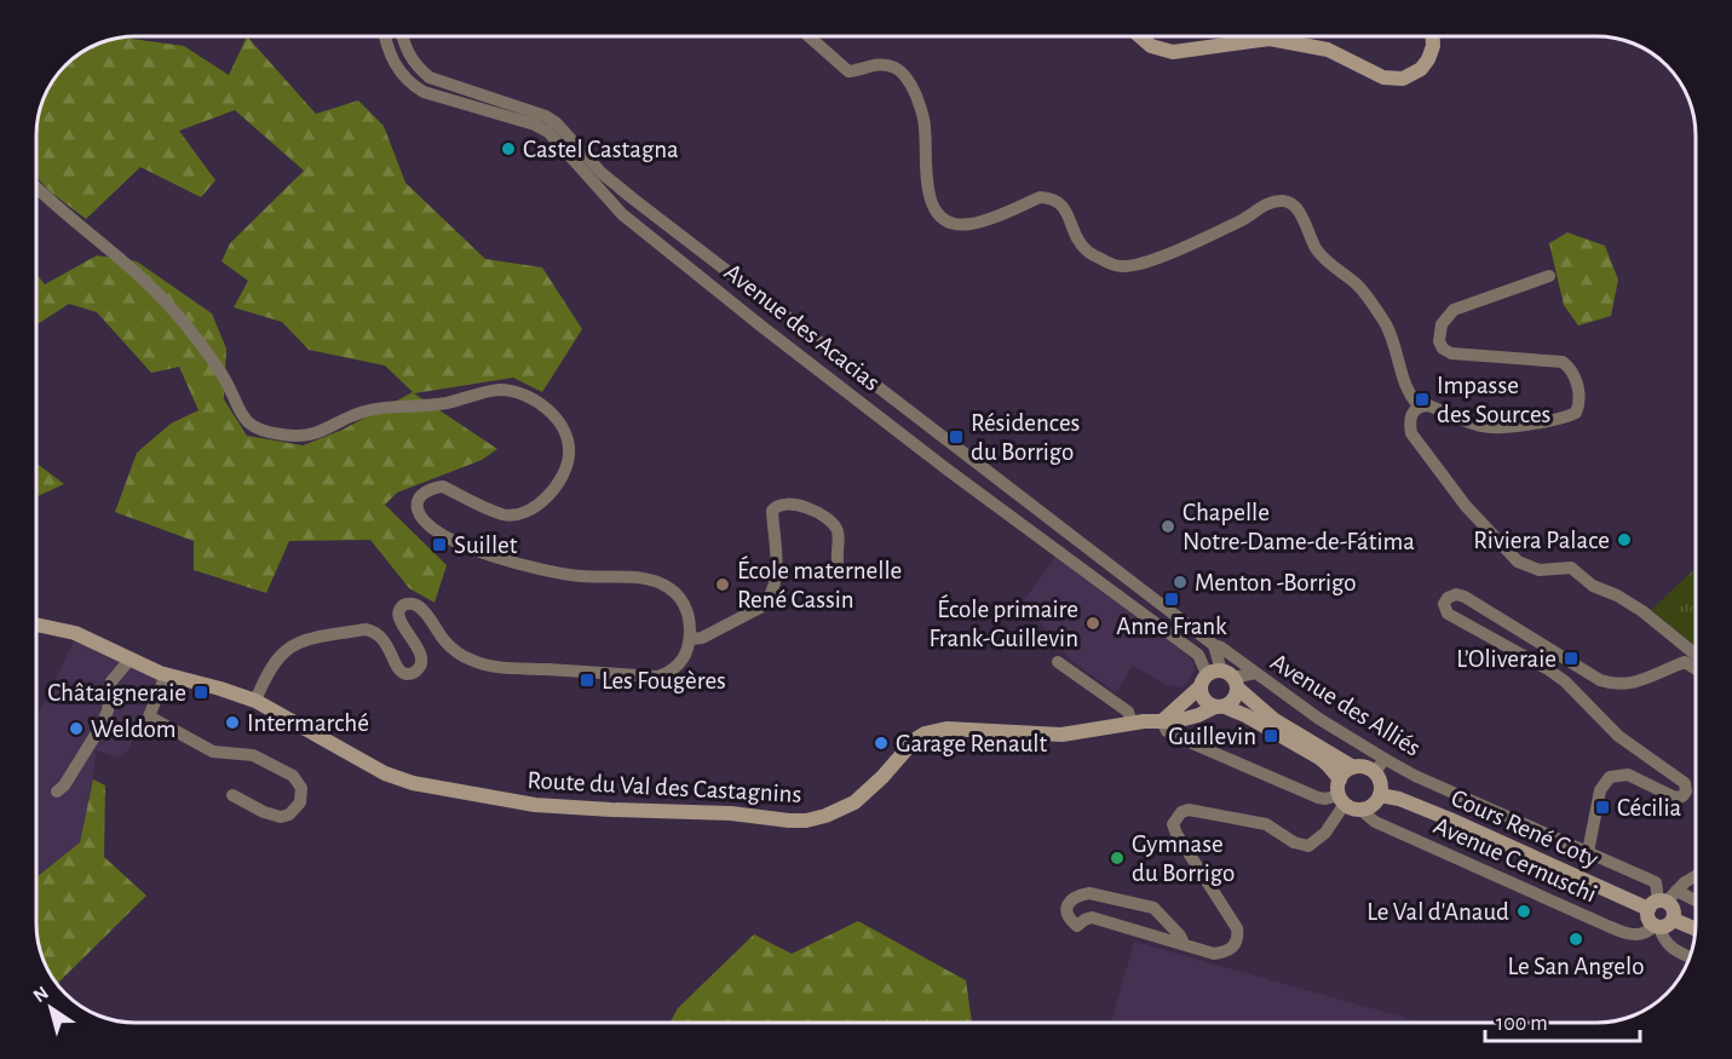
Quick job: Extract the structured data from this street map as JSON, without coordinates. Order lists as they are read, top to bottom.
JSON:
{
  "streets": {
    "street": [
      "Avenue des Acacias",
      "Avenue des Alliés",
      "Route du Val des Castagnins",
      "Cours René Coty",
      "Avenue Cernuschi"
    ]
  },
  "crossings": [
    ["Avenue des Acacias", "Avenue des Alliés"],
    ["Avenue des Alliés", "Cours René Coty"],
    ["Avenue des Alliés", "Avenue Cernuschi"],
    ["Cours René Coty", "Avenue Cernuschi"]
  ],
  "places": {
    "other": [
      "Castel Castagna",
      "Chapelle Notre-Dame-de-Fátima",
      "Riviera Palace",
      "Menton -Borrigo",
      "École maternelle René Cassin",
      "École primaire Frank-Guillevin",
      "Intermarché",
      "Weldom",
      "Garage Renault",
      "Gymnase du Borrigo",
      "Le Val d'Anaud",
      "Le San Angelo"
    ],
    "transit": [
      "Impasse des Sources",
      "Résidences du Borrigo",
      "Suillet",
      "Anne Frank",
      "L’Oliveraie",
      "Les Fougères",
      "Châtaigneraie",
      "Guillevin",
      "Cécilia"
    ]
  },
  "scale_bar": "100 m",
  "north": "top left"
}
